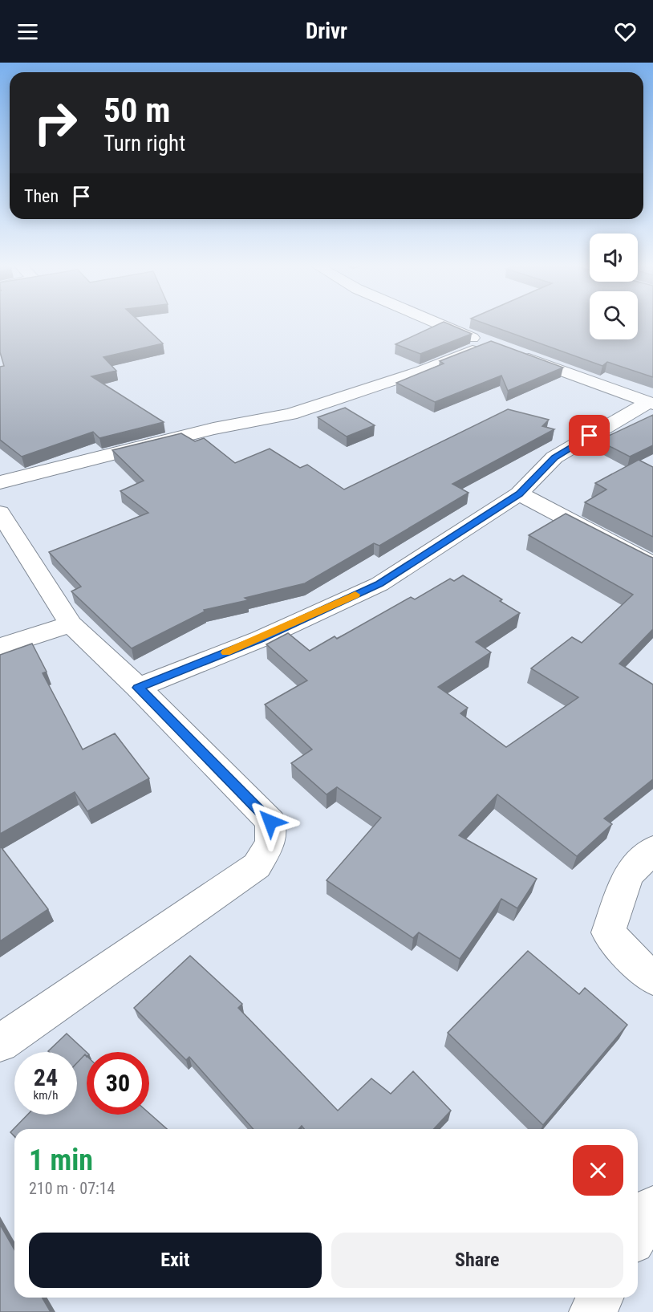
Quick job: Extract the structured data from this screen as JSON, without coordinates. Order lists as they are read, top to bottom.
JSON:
{
  "page": {
    "header": "Drivr",
    "turn": ["50 m", "Turn right"],
    "then": "Then",
    "speed": "24 km/h",
    "limit": "30",
    "heading": ["1 min", "210 m · 07:14"],
    "buttons": ["Exit", "Share"]
  }
}
